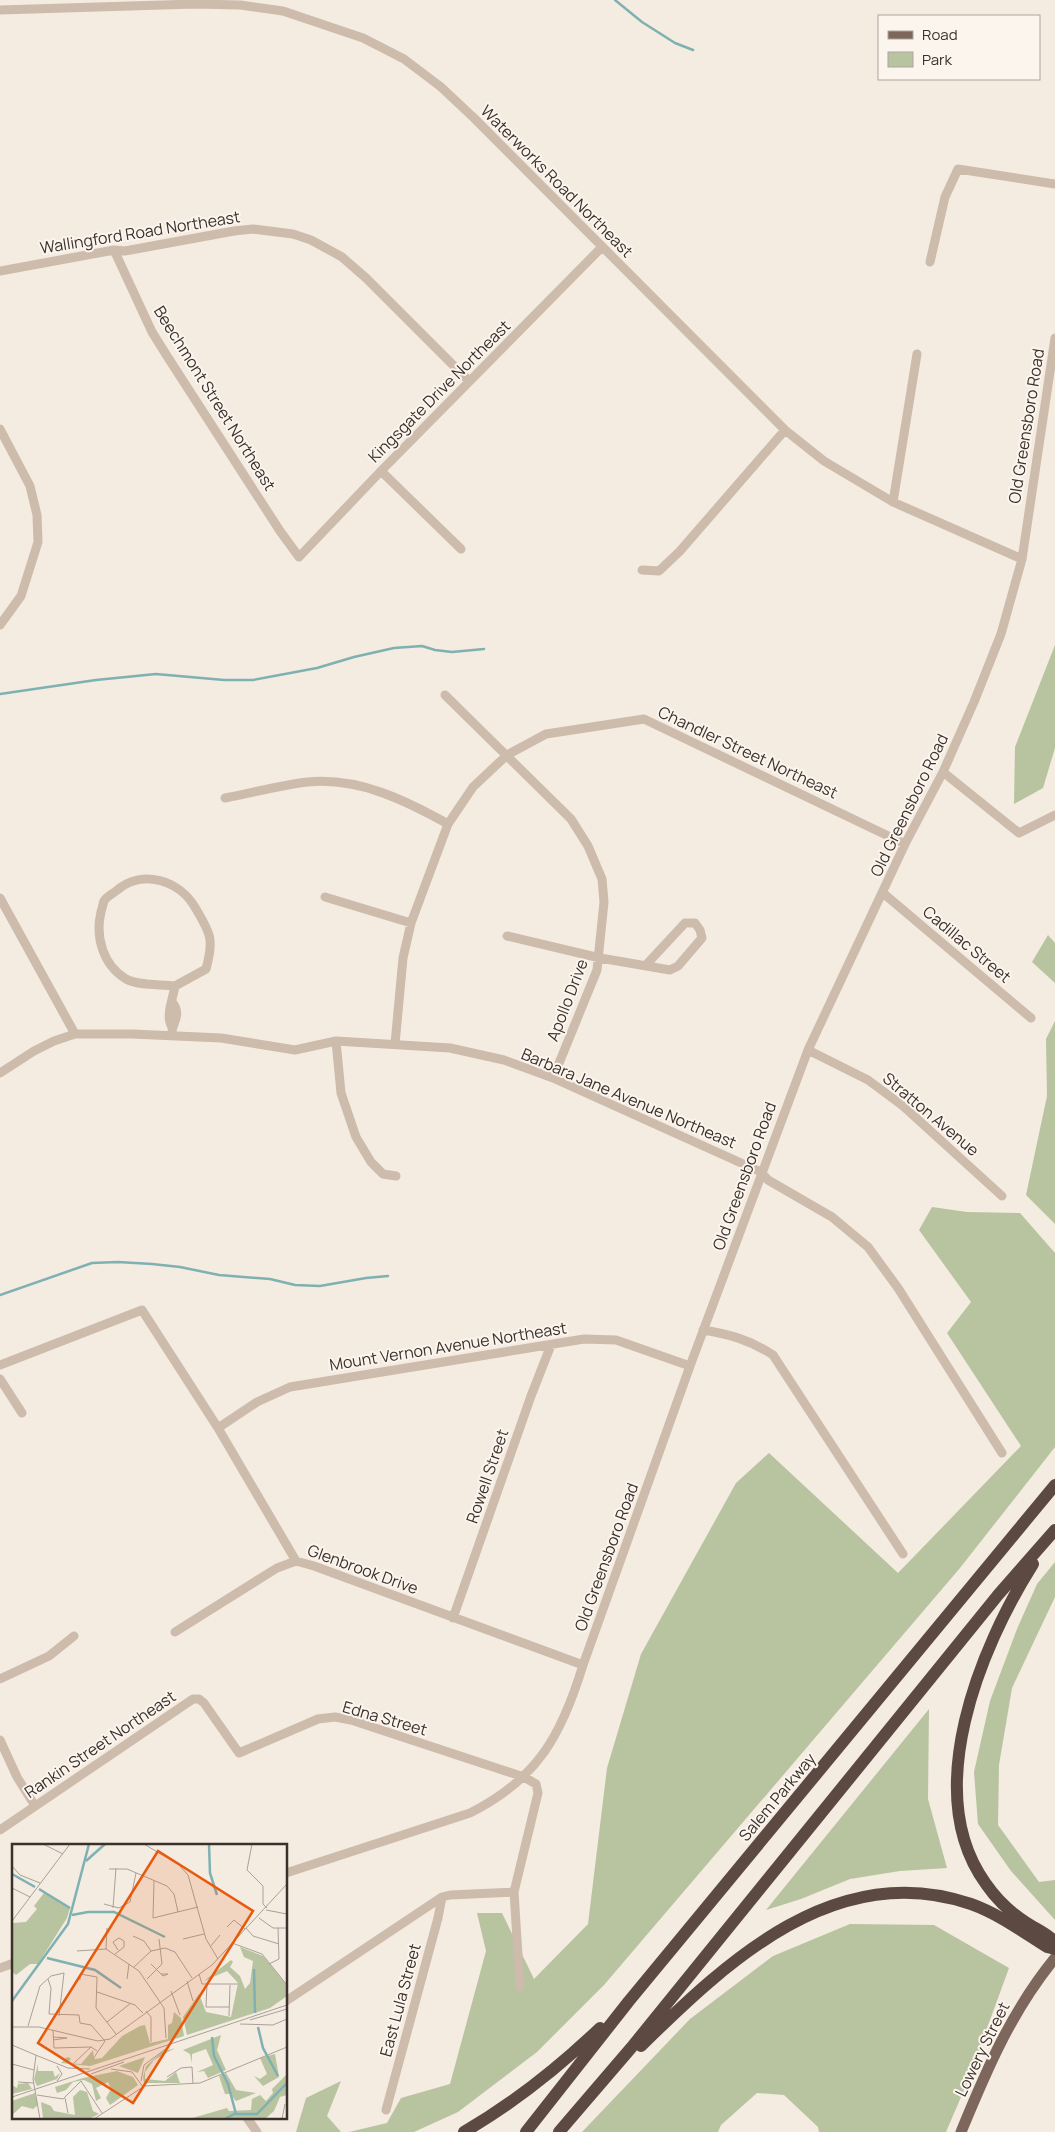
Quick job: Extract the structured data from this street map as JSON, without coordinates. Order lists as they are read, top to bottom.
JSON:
{
  "streets": {
    "highway": ["Salem Parkway"],
    "main road": ["Lowery Street"],
    "street": [
      "Waterworks Road Northeast",
      "Wallingford Road Northeast",
      "Kingsgate Drive Northeast",
      "Beechmont Street Northeast",
      "Old Greensboro Road",
      "Chandler Street Northeast",
      "Cadillac Street",
      "Apollo Drive",
      "Barbara Jane Avenue Northeast",
      "Stratton Avenue",
      "Mount Vernon Avenue Northeast",
      "Rowell Street",
      "Glenbrook Drive",
      "Edna Street",
      "Rankin Street Northeast",
      "East Lula Street"
    ]
  },
  "crossings": [
    ["Waterworks Road Northeast", "Kingsgate Drive Northeast"],
    ["Waterworks Road Northeast", "Old Greensboro Road"],
    ["Wallingford Road Northeast", "Kingsgate Drive Northeast"],
    ["Wallingford Road Northeast", "Beechmont Street Northeast"],
    ["Kingsgate Drive Northeast", "Beechmont Street Northeast"],
    ["Old Greensboro Road", "Chandler Street Northeast"],
    ["Old Greensboro Road", "Cadillac Street"],
    ["Old Greensboro Road", "Barbara Jane Avenue Northeast"],
    ["Old Greensboro Road", "Stratton Avenue"],
    ["Old Greensboro Road", "Mount Vernon Avenue Northeast"],
    ["Old Greensboro Road", "Glenbrook Drive"],
    ["Old Greensboro Road", "Edna Street"],
    ["Chandler Street Northeast", "Apollo Drive"],
    ["Chandler Street Northeast", "Barbara Jane Avenue Northeast"],
    ["Apollo Drive", "Barbara Jane Avenue Northeast"],
    ["Mount Vernon Avenue Northeast", "Rowell Street"],
    ["Mount Vernon Avenue Northeast", "Glenbrook Drive"],
    ["Rowell Street", "Glenbrook Drive"],
    ["Edna Street", "Rankin Street Northeast"]
  ],
  "legend": ["Road", "Park"]
}
